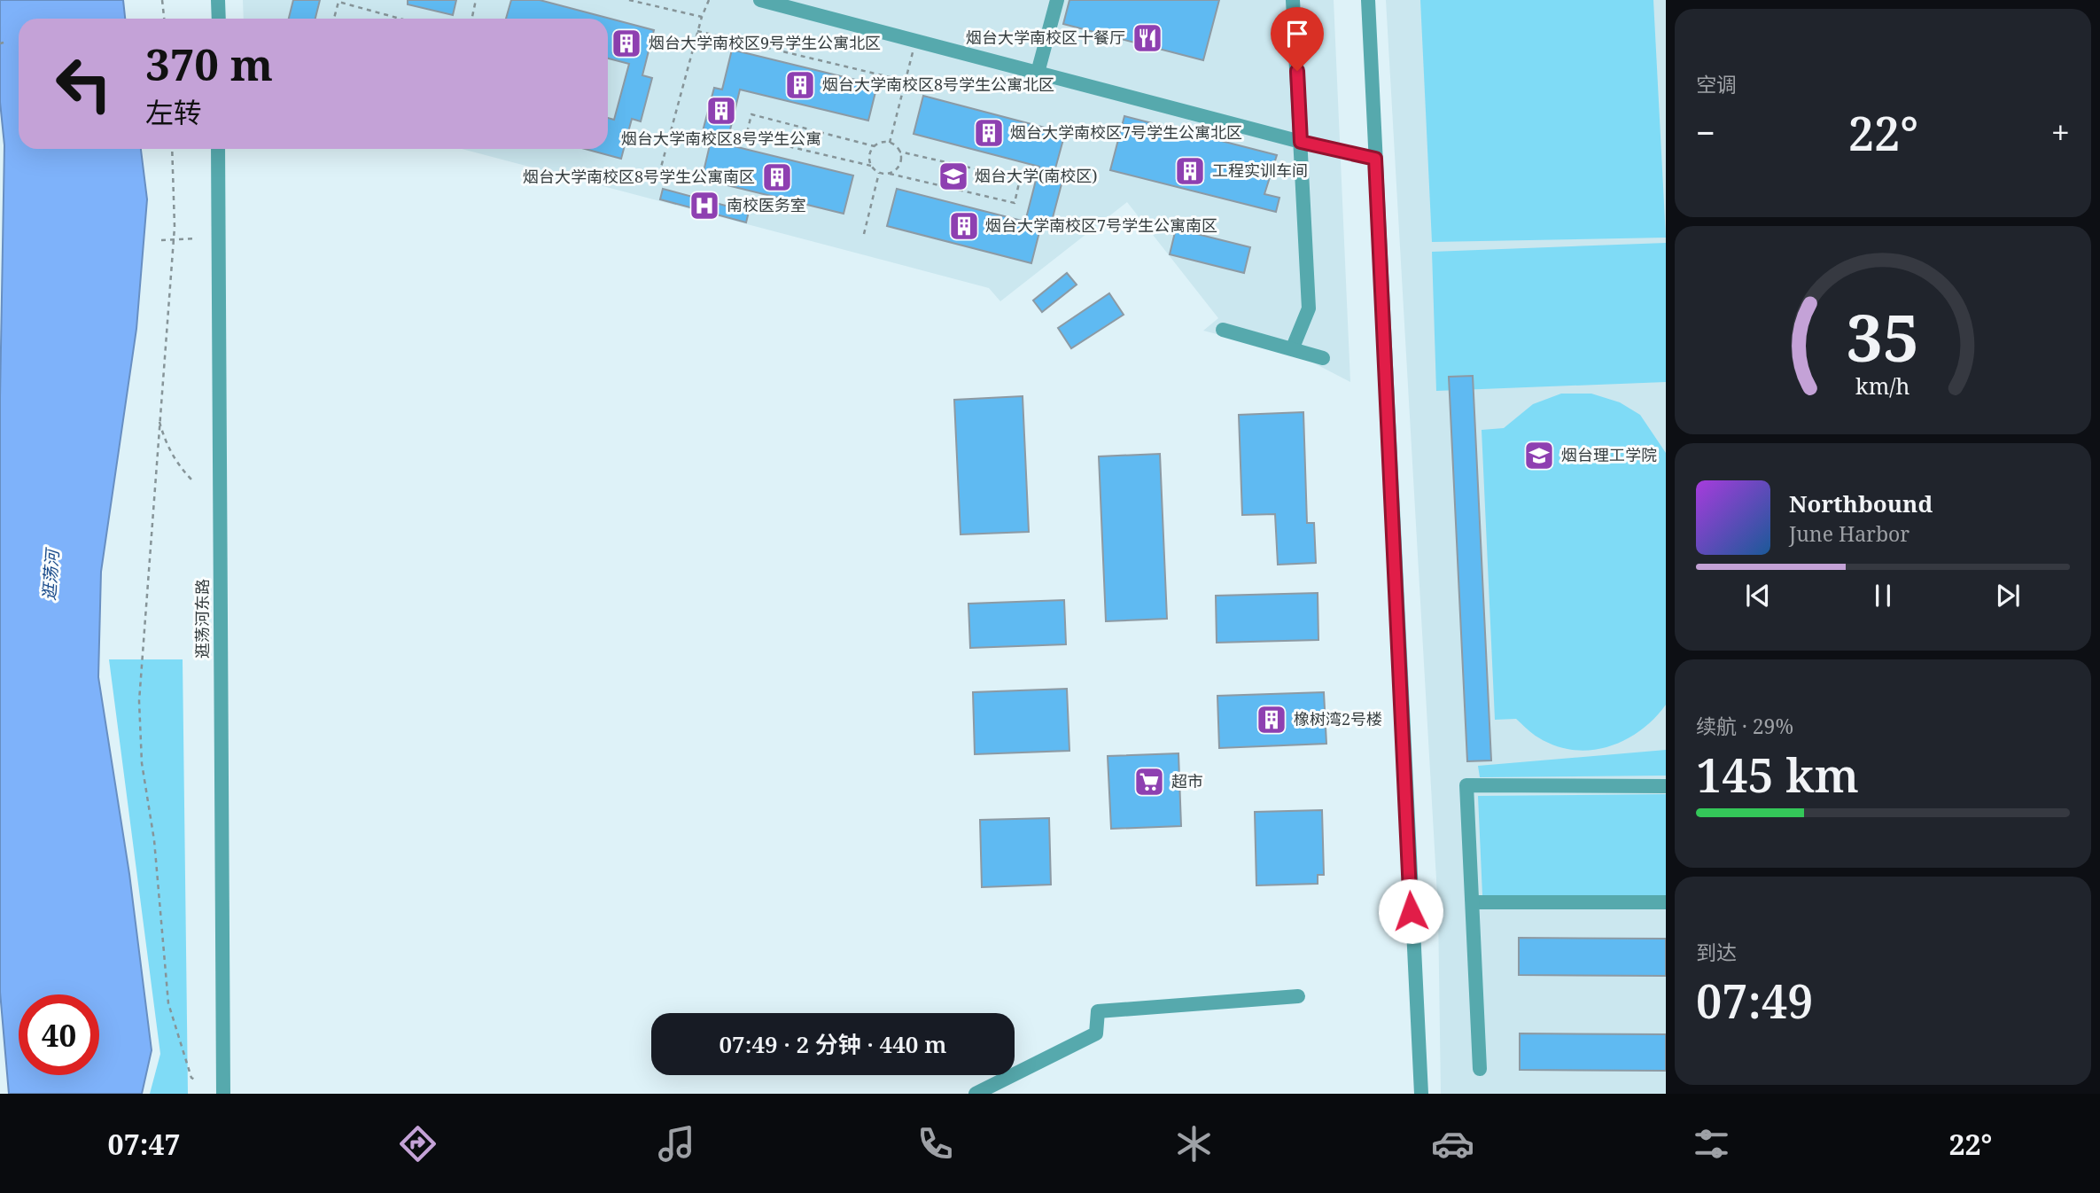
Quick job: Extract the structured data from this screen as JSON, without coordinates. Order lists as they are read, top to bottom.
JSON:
{
  "streets": {
    "street": ["逛荡河东路"]
  },
  "water": ["逛荡河"],
  "places": {
    "restaurant": ["烟台大学南校区十餐厅"],
    "building": [
      "烟台大学南校区9号学生公寓北区",
      "烟台大学南校区8号学生公寓北区",
      "烟台大学南校区8号学生公寓",
      "烟台大学南校区7号学生公寓北区",
      "工程实训车间",
      "烟台大学南校区8号学生公寓南区",
      "烟台大学南校区7号学生公寓南区",
      "橡树湾2号楼"
    ],
    "school or university": ["烟台大学(南校区)", "烟台理工学院"],
    "hospital": ["南校医务室"],
    "supermarket": ["超市"]
  },
  "page": {
    "tile": [
      "空调",
      ["续航 · 29%", "145 km"],
      ["到达", "07:49"]
    ],
    "turn": ["370 m", "左转"],
    "heat": ["−", "22°", "+"],
    "song": ["Northbound", "June Harbor"],
    "limit": "40",
    "trip": "07:49 · 2 分钟 · 440 m",
    "tabs": ["07:47", "22°"],
    "gauge": ["35", "km/h"]
  }
}
